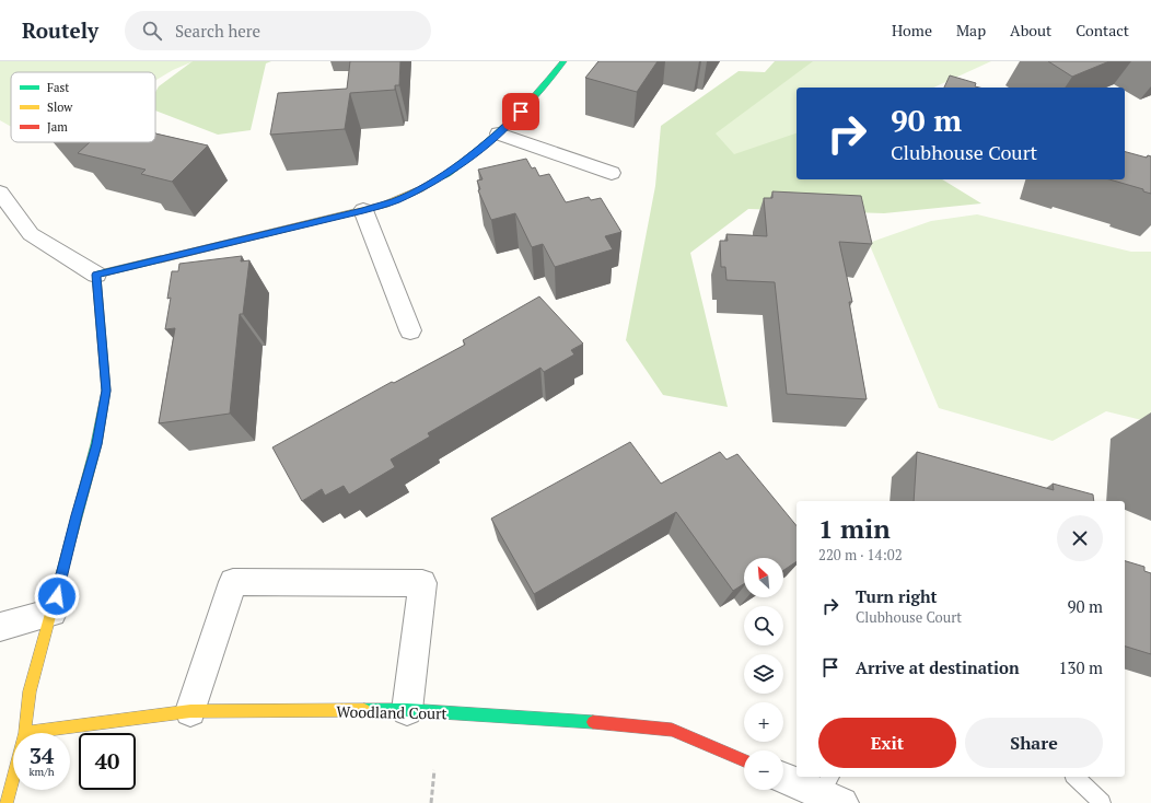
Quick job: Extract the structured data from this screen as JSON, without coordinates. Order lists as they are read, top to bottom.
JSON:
{
  "streets": {
    "street": ["Woodland Court"]
  },
  "legend": ["Fast", "Slow", "Jam"],
  "north": "top left",
  "page": {
    "header": "Routely",
    "search": "Search here",
    "nav": [
      "Home",
      "Map",
      "About",
      "Contact"
    ],
    "turn": ["90 m", "Clubhouse Court"],
    "heading": ["1 min", "220 m · 14:02"],
    "map_buttons": ["+", "−"],
    "list": [
      {
        "name": "Turn right",
        "note": "Clubhouse Court",
        "value": "90 m"
      },
      {
        "name": "Arrive at destination",
        "value": "130 m"
      }
    ],
    "buttons": ["Exit", "Share"],
    "speed": "34 km/h",
    "limit": "40"
  }
}
